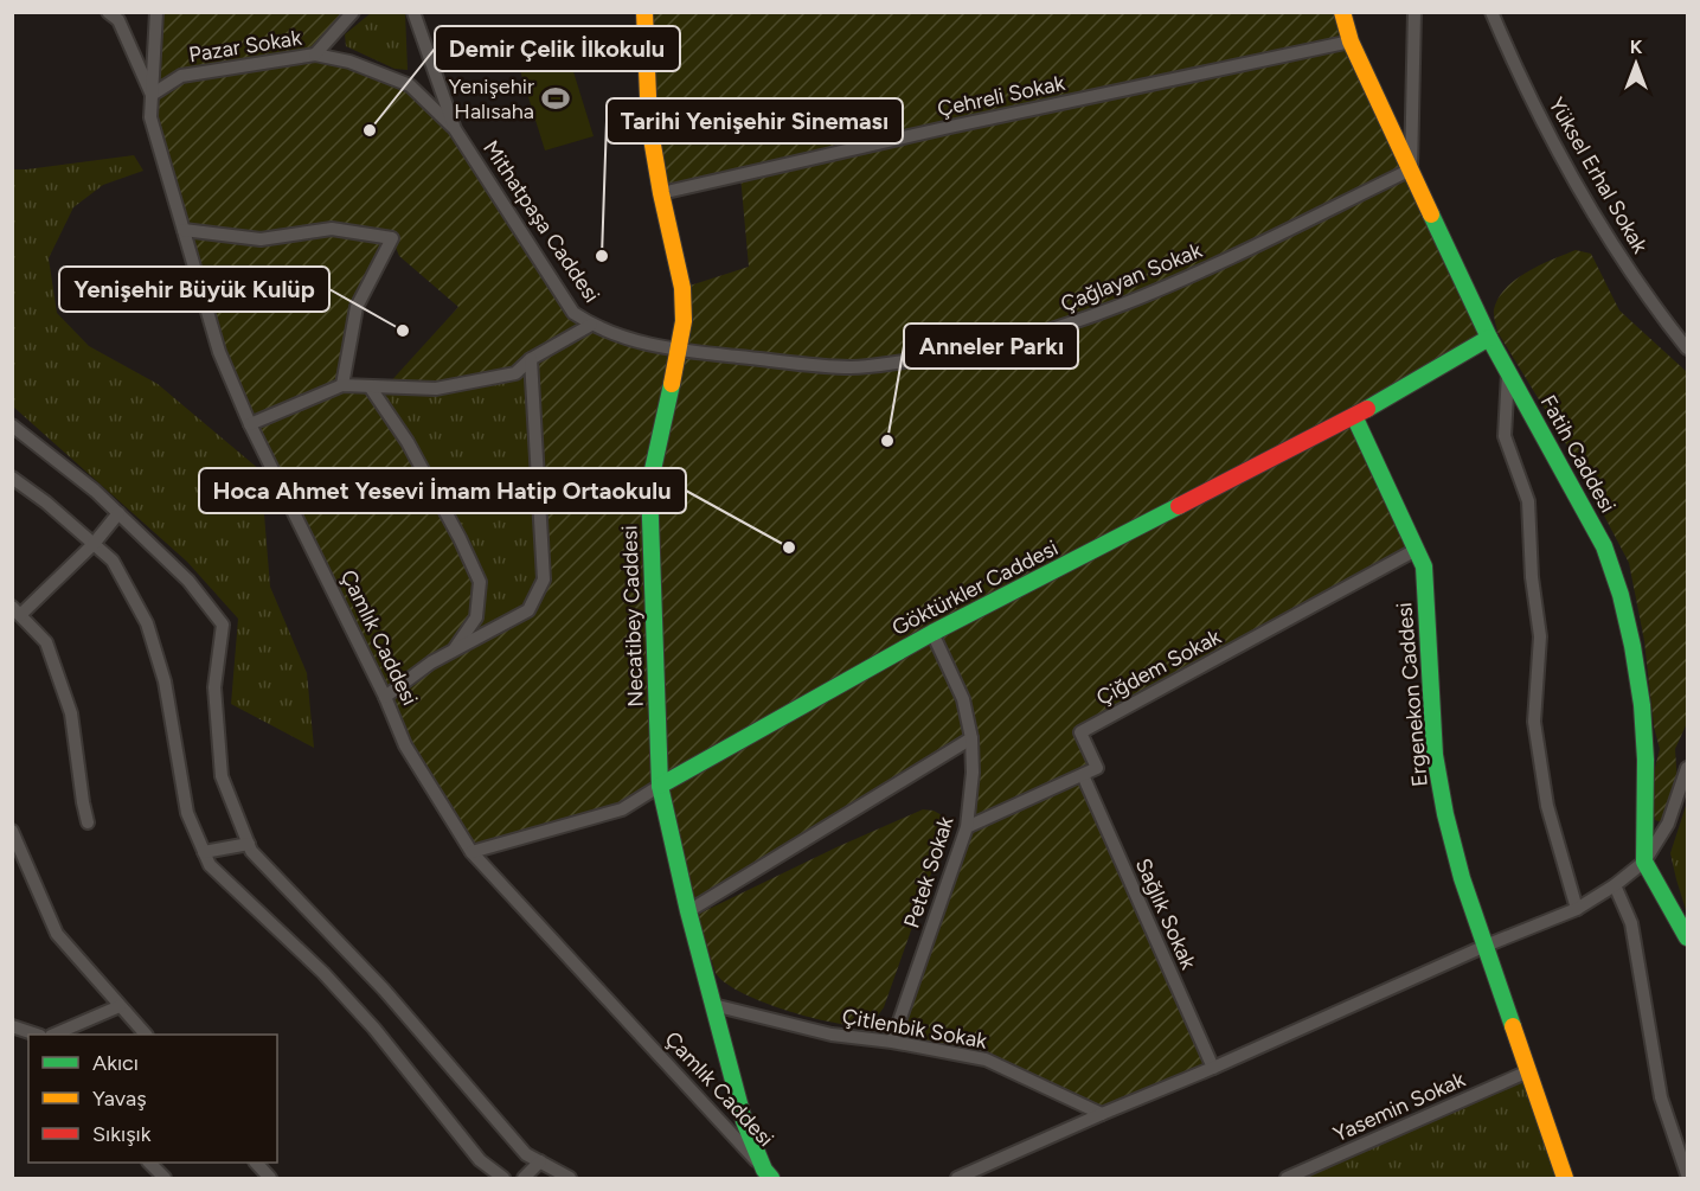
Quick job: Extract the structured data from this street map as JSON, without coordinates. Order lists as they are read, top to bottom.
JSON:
{
  "streets": {
    "street": [
      "Pazar Sokak",
      "Çehreli Sokak",
      "Yüksel Erhal Sokak",
      "Mithatpaşa Caddesi",
      "Çağlayan Sokak",
      "Fatih Caddesi",
      "Göktürkler Caddesi",
      "Necatibey Caddesi",
      "Çamlık Caddesi",
      "Çiğdem Sokak",
      "Ergenekon Caddesi",
      "Petek Sokak",
      "Sağlık Sokak",
      "Çitlenbik Sokak",
      "Yasemin Sokak"
    ]
  },
  "crossings": [
    ["Pazar Sokak", "Mithatpaşa Caddesi"],
    ["Pazar Sokak", "Çamlık Caddesi"],
    ["Çehreli Sokak", "Fatih Caddesi"],
    ["Çehreli Sokak", "Necatibey Caddesi"],
    ["Mithatpaşa Caddesi", "Çağlayan Sokak"],
    ["Mithatpaşa Caddesi", "Necatibey Caddesi"],
    ["Çağlayan Sokak", "Fatih Caddesi"],
    ["Çağlayan Sokak", "Necatibey Caddesi"],
    ["Fatih Caddesi", "Göktürkler Caddesi"],
    ["Göktürkler Caddesi", "Necatibey Caddesi"],
    ["Göktürkler Caddesi", "Çamlık Caddesi"],
    ["Göktürkler Caddesi", "Ergenekon Caddesi"],
    ["Göktürkler Caddesi", "Petek Sokak"],
    ["Necatibey Caddesi", "Çamlık Caddesi"],
    ["Necatibey Caddesi", "Çitlenbik Sokak"],
    ["Çiğdem Sokak", "Ergenekon Caddesi"],
    ["Çiğdem Sokak", "Sağlık Sokak"],
    ["Ergenekon Caddesi", "Yasemin Sokak"],
    ["Petek Sokak", "Çitlenbik Sokak"]
  ],
  "places": {
    "sports": ["Yenişehir Halısaha"],
    "other": [
      "Demir Çelik İlkokulu",
      "Tarihi Yenişehir Sineması",
      "Yenişehir Büyük Kulüp",
      "Anneler Parkı",
      "Hoca Ahmet Yesevi İmam Hatip Ortaokulu"
    ]
  },
  "legend": ["Akıcı", "Yavaş", "Sıkışık"],
  "north": "top"
}
